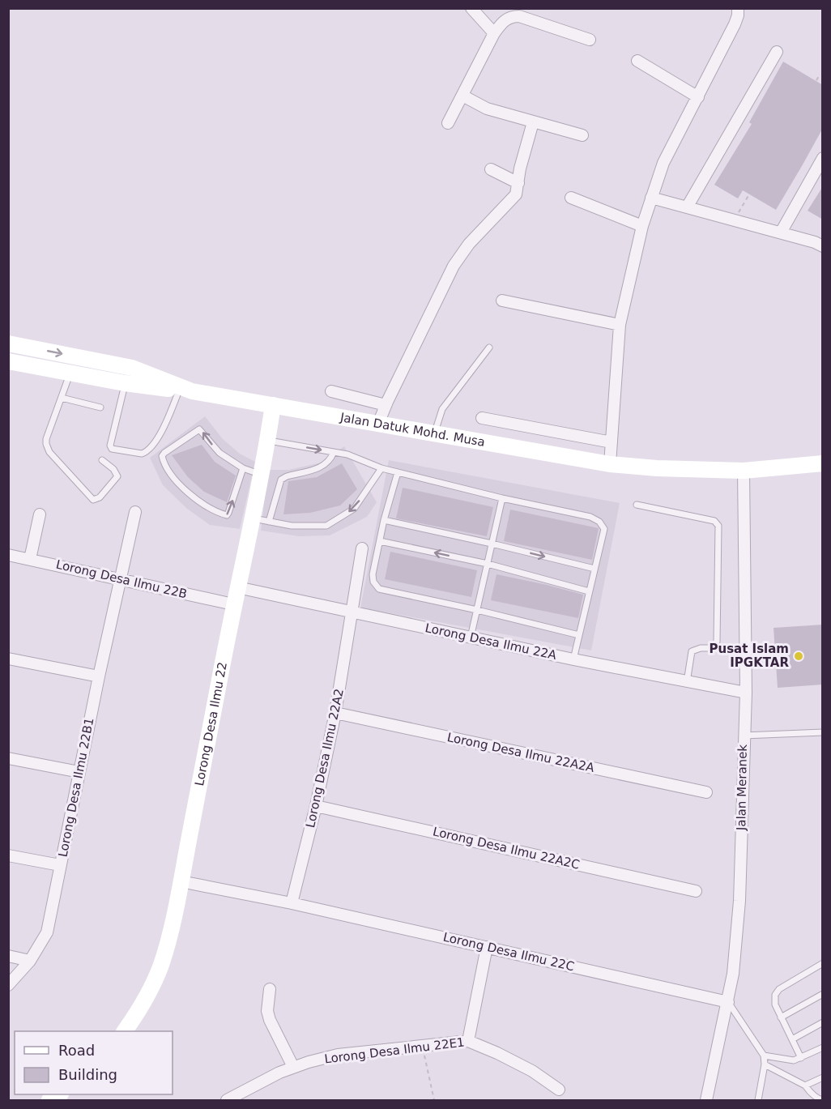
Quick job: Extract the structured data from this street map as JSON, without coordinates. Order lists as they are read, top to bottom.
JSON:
{
  "streets": {
    "main road": ["Jalan Datuk Mohd. Musa", "Lorong Desa Ilmu 22"],
    "street": [
      "Lorong Desa Ilmu 22B",
      "Lorong Desa Ilmu 22A",
      "Lorong Desa Ilmu 22A2A",
      "Lorong Desa Ilmu 22A2",
      "Lorong Desa Ilmu 22B1",
      "Jalan Meranek",
      "Lorong Desa Ilmu 22A2C",
      "Lorong Desa Ilmu 22C",
      "Lorong Desa Ilmu 22E1"
    ]
  },
  "crossings": [
    ["Jalan Datuk Mohd. Musa", "Lorong Desa Ilmu 22"],
    ["Jalan Datuk Mohd. Musa", "Jalan Meranek"],
    ["Lorong Desa Ilmu 22B", "Lorong Desa Ilmu 22"],
    ["Lorong Desa Ilmu 22B", "Lorong Desa Ilmu 22B1"],
    ["Lorong Desa Ilmu 22A", "Lorong Desa Ilmu 22"],
    ["Lorong Desa Ilmu 22A", "Lorong Desa Ilmu 22A2"],
    ["Lorong Desa Ilmu 22A", "Jalan Meranek"],
    ["Lorong Desa Ilmu 22", "Lorong Desa Ilmu 22C"],
    ["Lorong Desa Ilmu 22A2A", "Lorong Desa Ilmu 22A2"],
    ["Lorong Desa Ilmu 22A2", "Lorong Desa Ilmu 22A2C"],
    ["Lorong Desa Ilmu 22A2", "Lorong Desa Ilmu 22C"],
    ["Jalan Meranek", "Lorong Desa Ilmu 22C"]
  ],
  "places": ["Pusat Islam IPGKTAR"],
  "legend": ["Road", "Building"]
}
